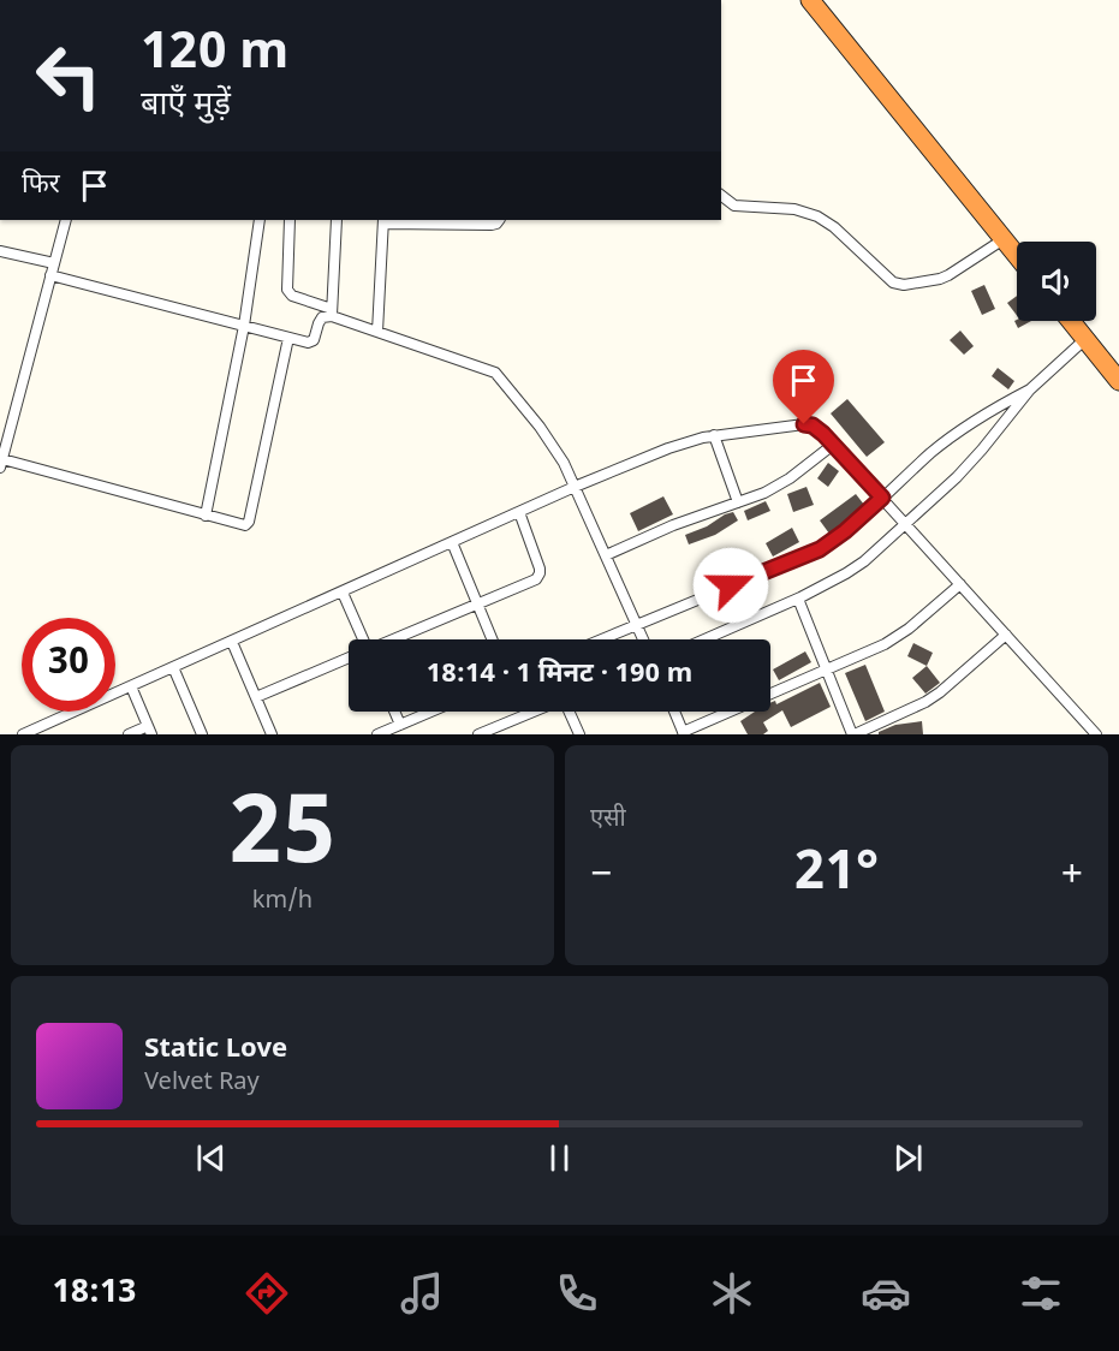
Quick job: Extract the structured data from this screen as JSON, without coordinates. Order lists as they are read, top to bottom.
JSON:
{
  "page": {
    "turn": ["120 m", "बाएँ मुड़ें"],
    "then": "फिर",
    "limit": "30",
    "trip": "18:14 · 1 मिनट · 190 m",
    "tile": [
      ["25", "km/h"],
      "एसी"
    ],
    "heat": ["−", "21°", "+"],
    "song": ["Static Love", "Velvet Ray"],
    "tabs": "18:13"
  }
}
